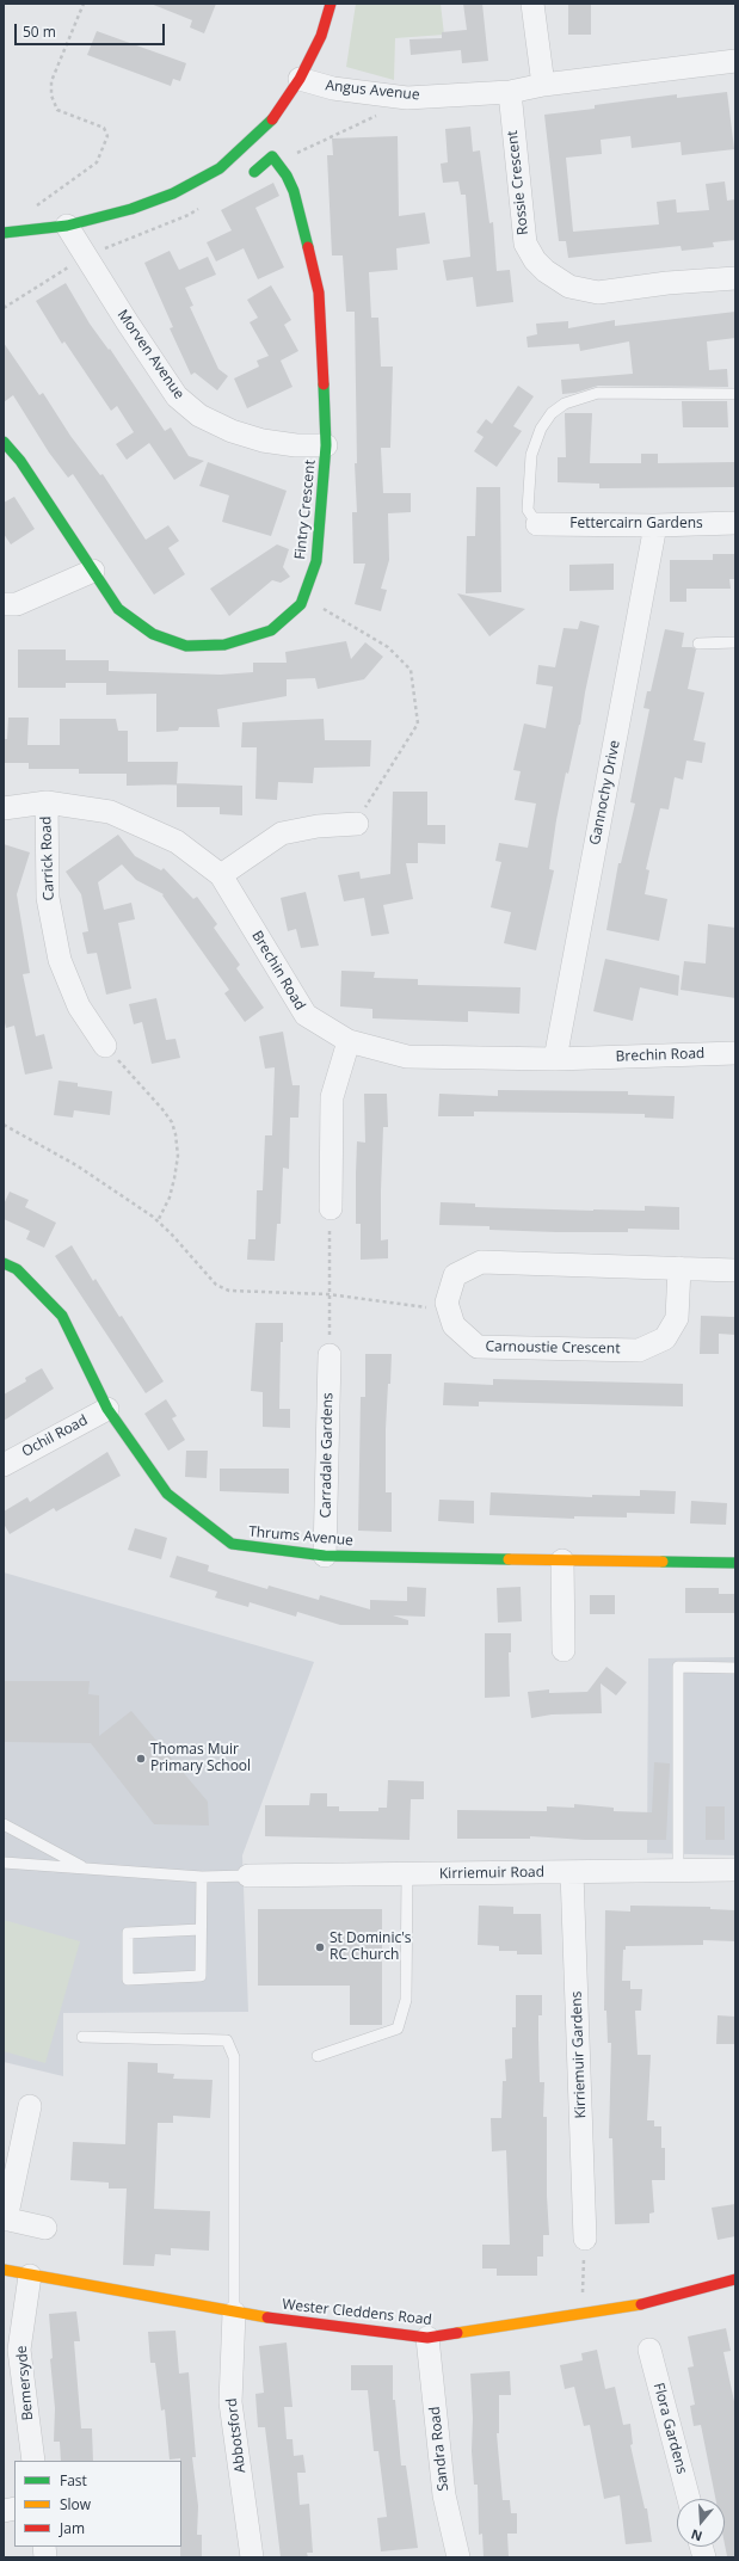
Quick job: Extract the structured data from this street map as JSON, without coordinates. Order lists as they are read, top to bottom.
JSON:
{
  "streets": {
    "street": [
      "Angus Avenue",
      "Rossie Crescent",
      "Morven Avenue",
      "Fintry Crescent",
      "Fettercairn Gardens",
      "Gannochy Drive",
      "Carrick Road",
      "Brechin Road",
      "Carnoustie Crescent",
      "Ochil Road",
      "Carradale Gardens",
      "Thrums Avenue",
      "Kirriemuir Road",
      "Kirriemuir Gardens",
      "Wester Cleddens Road",
      "Bemersyde",
      "Flora Gardens",
      "Abbotsford",
      "Sandra Road"
    ]
  },
  "crossings": [
    ["Angus Avenue", "Rossie Crescent"],
    ["Morven Avenue", "Fintry Crescent"],
    ["Fettercairn Gardens", "Gannochy Drive"],
    ["Gannochy Drive", "Brechin Road"],
    ["Carrick Road", "Brechin Road"],
    ["Ochil Road", "Thrums Avenue"],
    ["Carradale Gardens", "Thrums Avenue"],
    ["Kirriemuir Road", "Kirriemuir Gardens"],
    ["Wester Cleddens Road", "Bemersyde"],
    ["Wester Cleddens Road", "Abbotsford"],
    ["Wester Cleddens Road", "Sandra Road"]
  ],
  "places": ["Thomas Muir Primary School", "St Dominic's RC Church"],
  "legend": ["Fast", "Slow", "Jam"],
  "scale_bar": "50 m",
  "north": "bottom"
}
